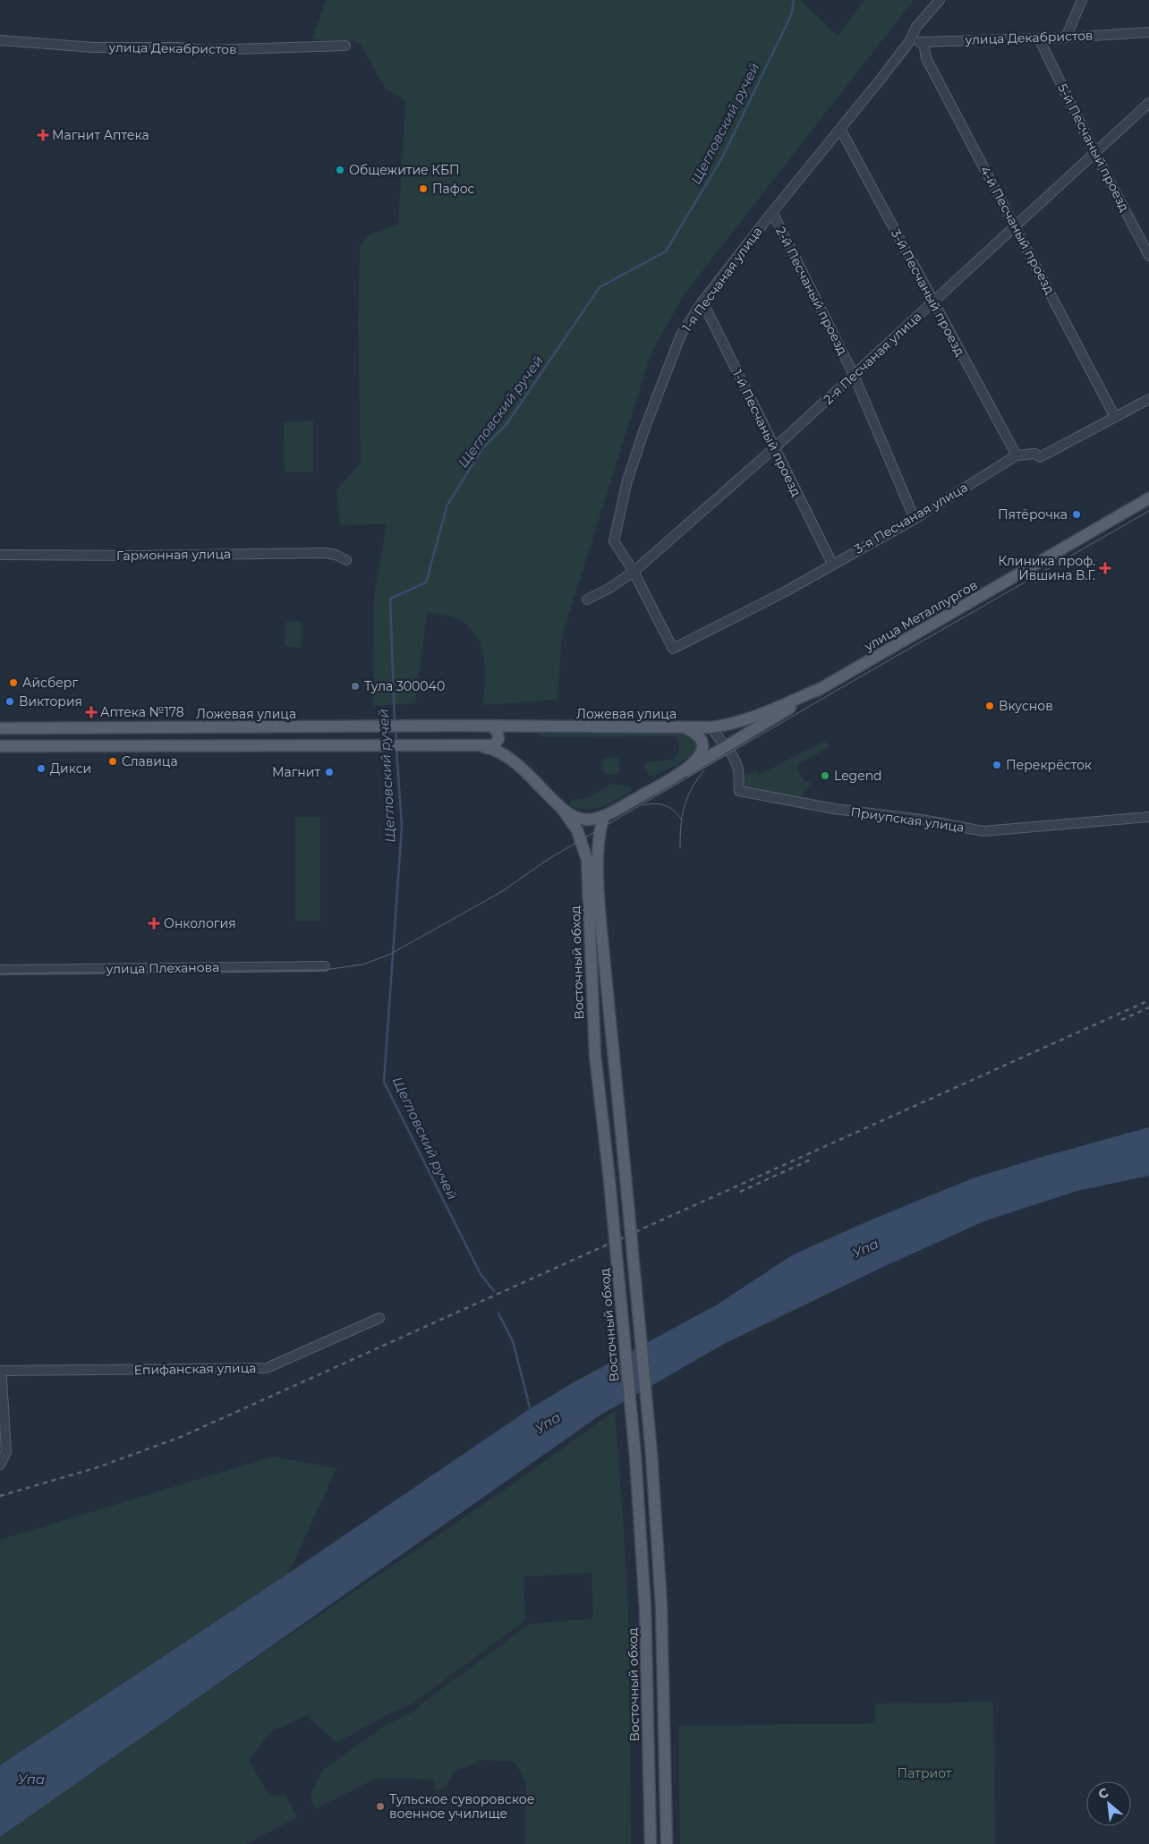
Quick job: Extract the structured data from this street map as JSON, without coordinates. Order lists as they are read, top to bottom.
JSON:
{
  "streets": {
    "main road": ["улица Металлургов", "Ложевая улица", "Восточный обход"],
    "street": [
      "улица Декабристов",
      "5-й Песчаный проезд",
      "4-й Песчаный проезд",
      "1-я Песчаная улица",
      "2-й Песчаный проезд",
      "3-й Песчаный проезд",
      "2-я Песчаная улица",
      "1-й Песчаный проезд",
      "3-я Песчаная улица",
      "Гармонная улица",
      "Приупская улица",
      "улица Плеханова",
      "Епифанская улица"
    ]
  },
  "crossings": [
    ["улица Декабристов", "5-й Песчаный проезд"],
    ["улица Декабристов", "4-й Песчаный проезд"],
    ["улица Декабристов", "1-я Песчаная улица"],
    ["5-й Песчаный проезд", "2-я Песчаная улица"],
    ["4-й Песчаный проезд", "2-я Песчаная улица"],
    ["1-я Песчаная улица", "2-й Песчаный проезд"],
    ["1-я Песчаная улица", "3-й Песчаный проезд"],
    ["1-я Песчаная улица", "2-я Песчаная улица"],
    ["1-я Песчаная улица", "1-й Песчаный проезд"],
    ["1-я Песчаная улица", "3-я Песчаная улица"],
    ["2-й Песчаный проезд", "2-я Песчаная улица"],
    ["2-й Песчаный проезд", "3-я Песчаная улица"],
    ["3-й Песчаный проезд", "2-я Песчаная улица"],
    ["3-й Песчаный проезд", "3-я Песчаная улица"],
    ["2-я Песчаная улица", "1-й Песчаный проезд"],
    ["1-й Песчаный проезд", "3-я Песчаная улица"],
    ["улица Металлургов", "Ложевая улица"],
    ["улица Металлургов", "Приупская улица"],
    ["Ложевая улица", "Восточный обход"]
  ],
  "water": ["Щегловский ручей", "Упа"],
  "parks": ["Патриот"],
  "places": {
    "health": [
      "Магнит Аптека",
      "Клиника проф. Ившина В.Г.",
      "Аптека №178",
      "Онкология"
    ],
    "other": [
      "Общежитие КБП",
      "Пафос",
      "Пятёрочка",
      "Айсберг",
      "Тула 300040",
      "Виктория",
      "Вкуснов",
      "Славица",
      "Перекрёсток",
      "Дикси",
      "Магнит",
      "Legend",
      "Тульское суворовское военное училище"
    ]
  },
  "north": "top left"
}
